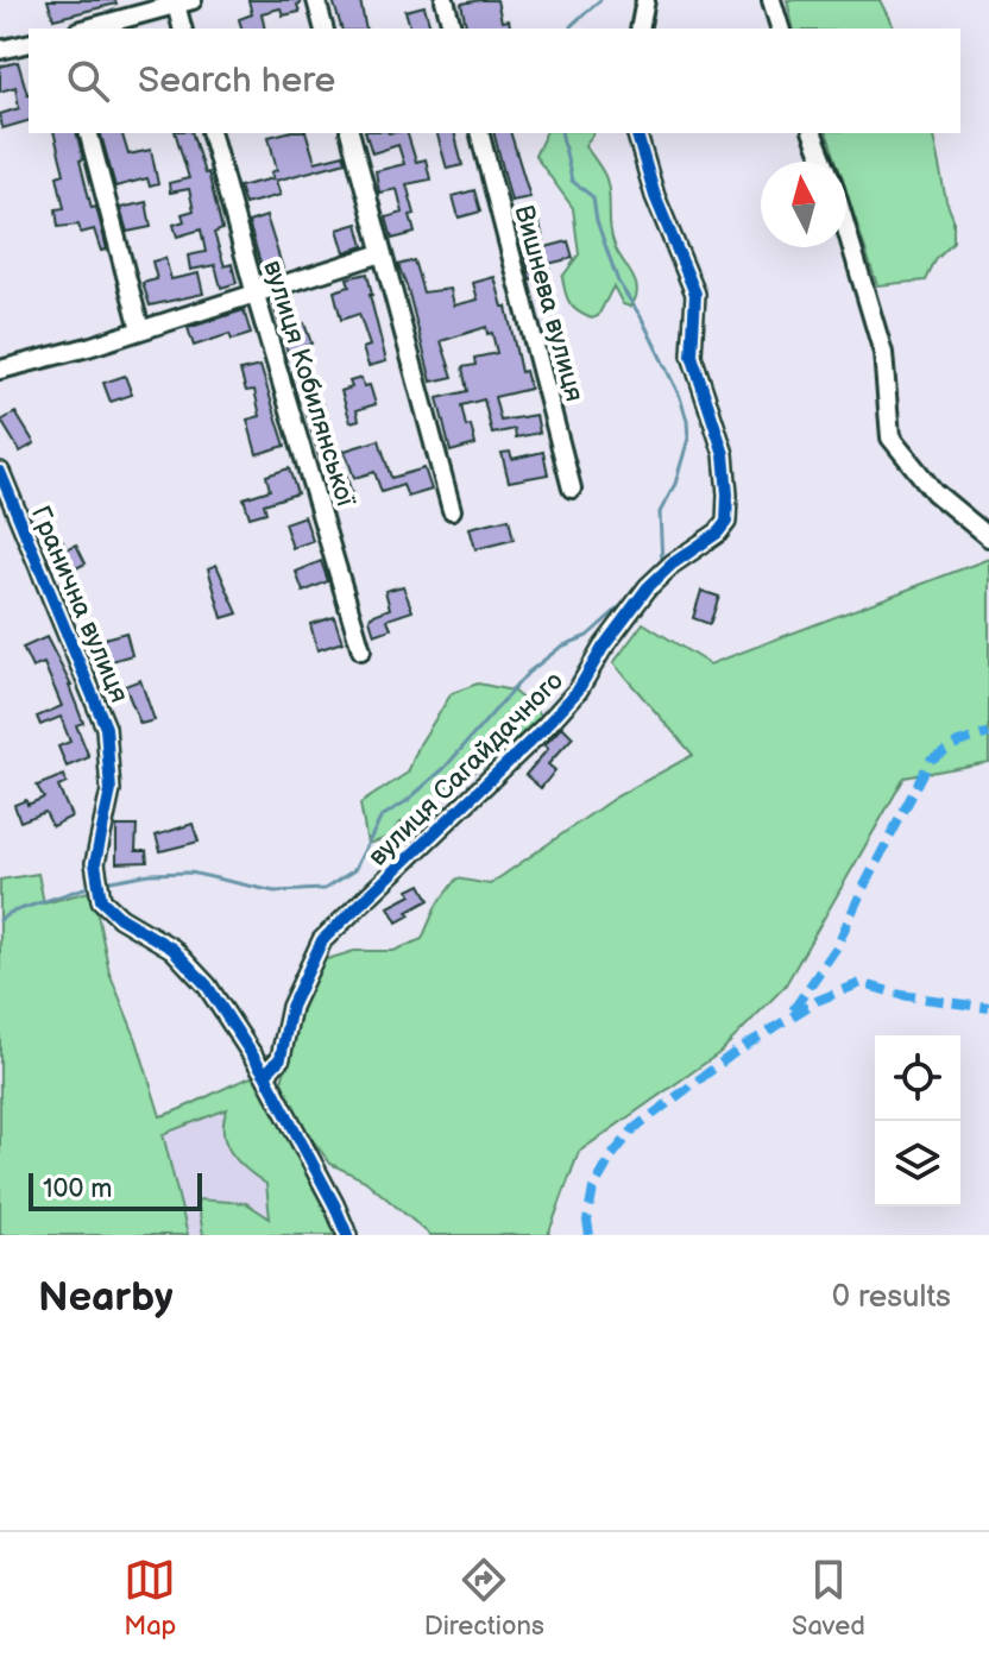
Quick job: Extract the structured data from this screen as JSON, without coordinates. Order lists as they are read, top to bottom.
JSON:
{
  "streets": {
    "street": [
      "Вишнева вулиця",
      "вулиця Кобилянської",
      "Гранична вулиця",
      "вулиця Сагайдачного"
    ]
  },
  "crossings": [
    ["Гранична вулиця", "вулиця Сагайдачного"]
  ],
  "scale_bar": "100 m",
  "north": "top",
  "page": {
    "search": "Search here",
    "scale": "100 m",
    "heading": ["Nearby", "0 results"],
    "nav": ["Map", "Directions", "Saved"]
  }
}
